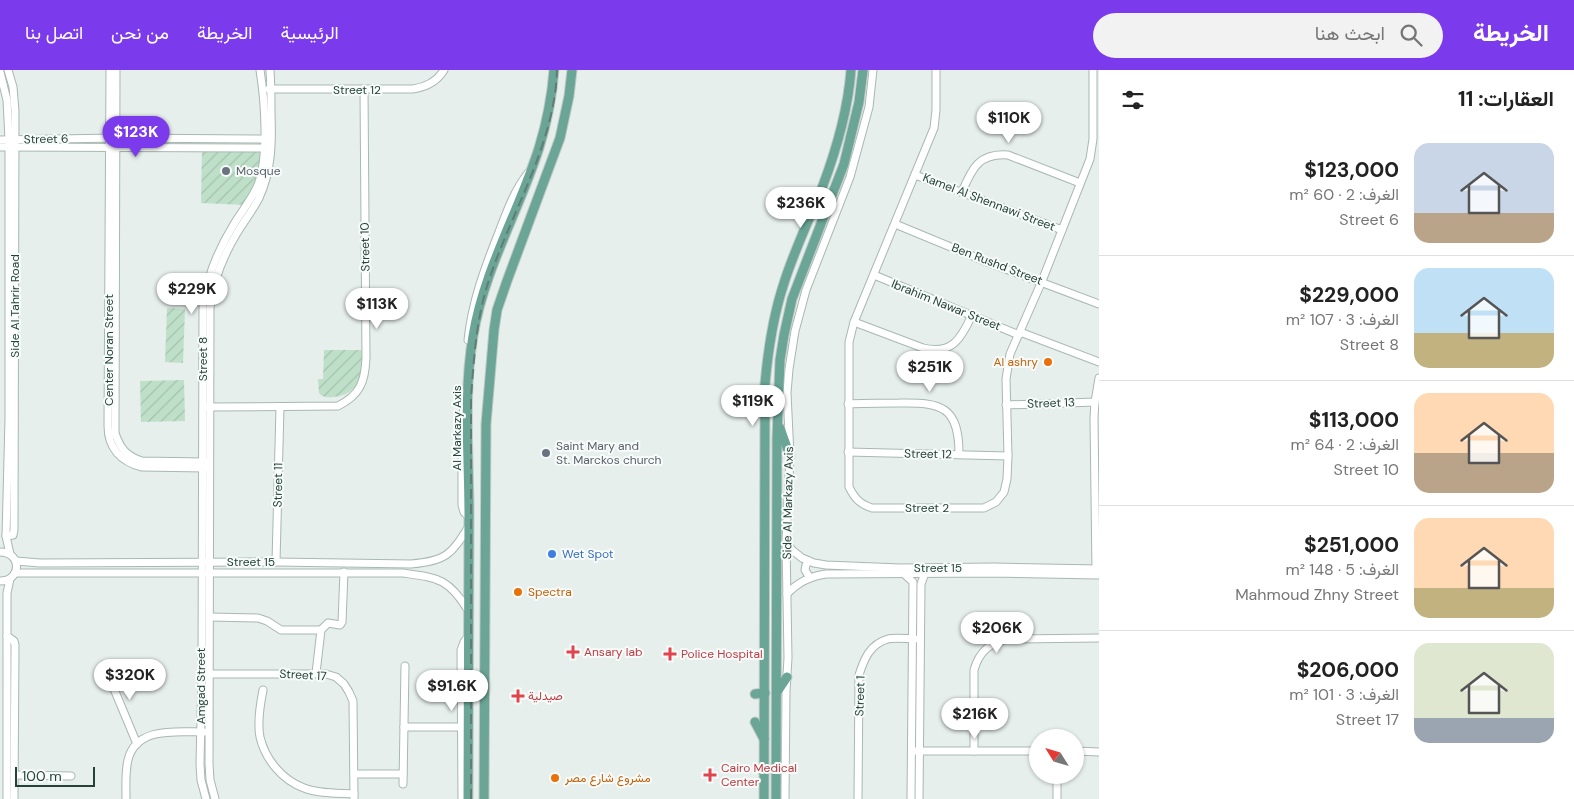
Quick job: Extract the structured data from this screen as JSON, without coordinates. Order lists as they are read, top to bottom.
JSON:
{
  "streets": {
    "main road": ["Al Markazy Axis"],
    "street": [
      "Street 12",
      "Street 6",
      "Kamel Al Shennawi Street",
      "Street 10",
      "Ben Rushd Street",
      "Ibrahim Nawar Street",
      "Side Al Tahrir Road",
      "Center Noran Street",
      "Street 8",
      "Street 13",
      "Street 11",
      "Side Al Markazy Axis",
      "Street 2",
      "Street 15",
      "Street 17",
      "Amgad Street",
      "Street 1"
    ]
  },
  "crossings": [
    ["Street 12", "Street 10"],
    ["Street 12", "Street 8"],
    ["Street 12", "Street 2"],
    ["Street 6", "Side Al Tahrir Road"],
    ["Street 6", "Center Noran Street"],
    ["Street 6", "Street 8"],
    ["Kamel Al Shennawi Street", "Street 2"],
    ["Street 10", "Street 8"],
    ["Street 10", "Street 11"],
    ["Ben Rushd Street", "Street 2"],
    ["Ibrahim Nawar Street", "Street 2"],
    ["Center Noran Street", "Street 8"],
    ["Street 8", "Street 15"],
    ["Street 8", "Amgad Street"],
    ["Street 13", "Street 2"],
    ["Al Markazy Axis", "Street 15"],
    ["Street 11", "Street 15"],
    ["Side Al Markazy Axis", "Street 15"],
    ["Street 15", "Amgad Street"],
    ["Street 17", "Amgad Street"]
  ],
  "places": {
    "other": [
      "Mosque",
      "Al ashry",
      "Saint Mary and St. Marckos church",
      "Wet Spot",
      "Spectra",
      "مشروع شارع مصر"
    ],
    "health": [
      "Ansary lab",
      "Police Hospital",
      "صيدلية",
      "Cairo Medical Center"
    ]
  },
  "scale_bar": "100 m",
  "north": "top left",
  "page": {
    "header": "الخريطة",
    "search": "ابحث هنا",
    "nav": [
      "الرئيسية",
      "الخريطة",
      "من نحن",
      "اتصل بنا"
    ],
    "heading": "العقارات: 11",
    "price": [
      "$110K",
      "$123K",
      "$236K",
      "$229K",
      "$113K",
      "$251K",
      "$119K",
      "$206K",
      "$320K",
      "$91.6K",
      "$216K"
    ],
    "list": [
      {
        "name": "$123,000",
        "note": "الغرف: 2 · 60 m² · Street 6"
      },
      {
        "name": "$229,000",
        "note": "الغرف: 3 · 107 m² · Street 8"
      },
      {
        "name": "$113,000",
        "note": "الغرف: 2 · 64 m² · Street 10"
      },
      {
        "name": "$251,000",
        "note": "الغرف: 5 · 148 m² · Mahmoud Zhny Street"
      },
      {
        "name": "$206,000",
        "note": "الغرف: 3 · 101 m² · Street 17"
      }
    ],
    "scale": "100 m"
  }
}
